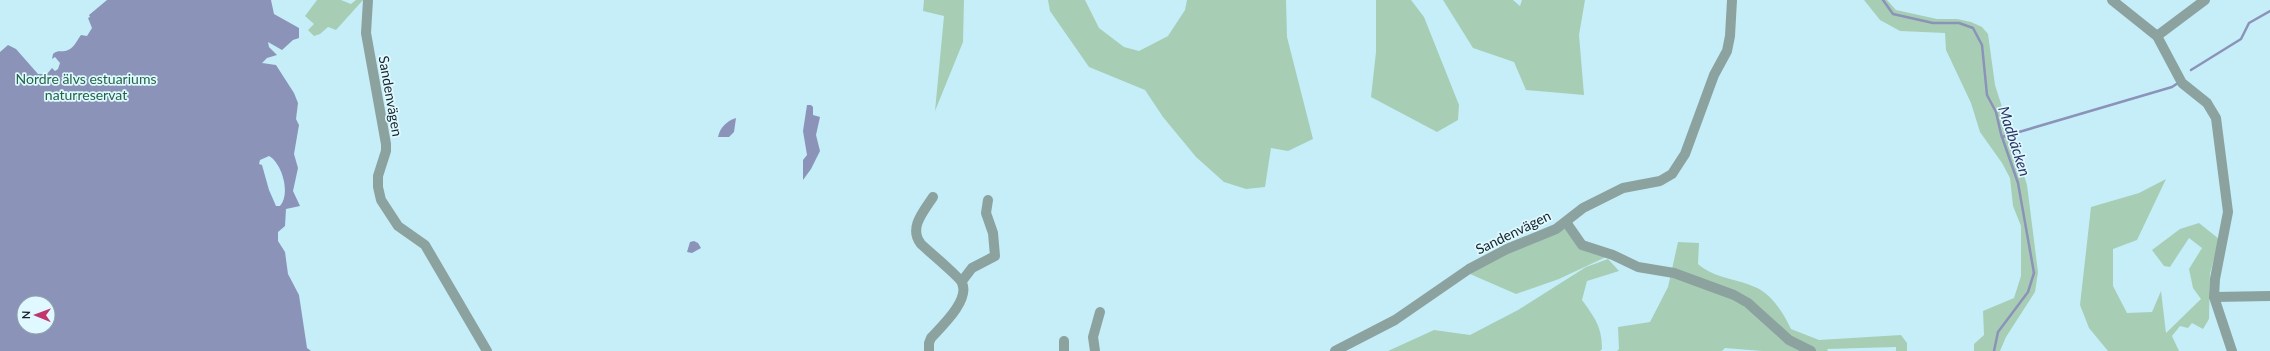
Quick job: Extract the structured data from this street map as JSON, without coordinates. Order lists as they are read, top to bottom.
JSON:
{
  "streets": {
    "street": ["Sandenvägen"]
  },
  "water": ["Madbäcken"],
  "parks": ["Nordre älvs estuariums naturreservat"],
  "north": "left"
}
